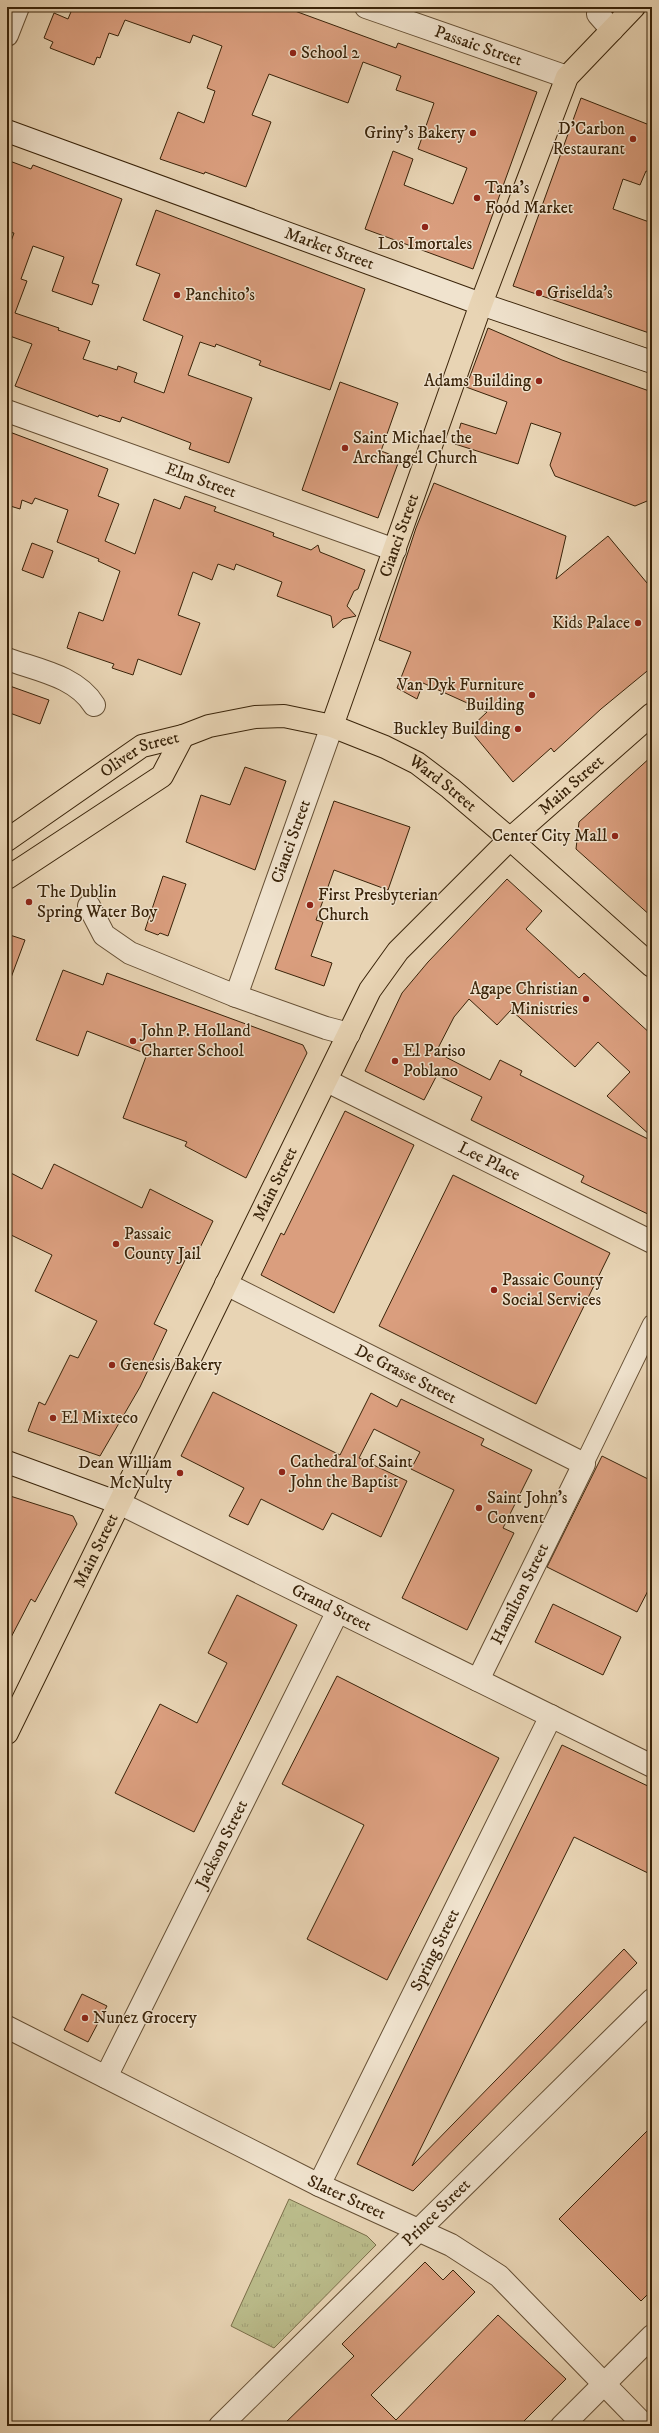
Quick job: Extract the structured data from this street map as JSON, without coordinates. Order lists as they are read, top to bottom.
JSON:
{
  "streets": {
    "main road": [
      "Cianci Street",
      "Oliver Street",
      "Ward Street",
      "Main Street"
    ],
    "street": [
      "Passaic Street",
      "Market Street",
      "Elm Street",
      "Lee Place",
      "De Grasse Street",
      "Hamilton Street",
      "Grand Street",
      "Jackson Street",
      "Spring Street",
      "Slater Street",
      "Prince Street"
    ]
  },
  "crossings": [
    ["Passaic Street", "Cianci Street"],
    ["Market Street", "Cianci Street"],
    ["Elm Street", "Cianci Street"],
    ["Cianci Street", "Ward Street"],
    ["Oliver Street", "Ward Street"],
    ["Ward Street", "Main Street"],
    ["Main Street", "Lee Place"],
    ["Main Street", "De Grasse Street"],
    ["Main Street", "Grand Street"],
    ["De Grasse Street", "Hamilton Street"],
    ["Hamilton Street", "Grand Street"],
    ["Grand Street", "Jackson Street"],
    ["Grand Street", "Spring Street"],
    ["Jackson Street", "Slater Street"],
    ["Spring Street", "Slater Street"],
    ["Slater Street", "Prince Street"]
  ],
  "places": [
    "School 2",
    "Griny's Bakery",
    "D'Carbon Restaurant",
    "Tana's Food Market",
    "Los Imortales",
    "Griselda's",
    "Panchito's",
    "Adams Building",
    "Saint Michael the Archangel Church",
    "Kids Palace",
    "Van Dyk Furniture Building",
    "Buckley Building",
    "Center City Mall",
    "The Dublin Spring Water Boy",
    "First Presbyterian Church",
    "Agape Christian Ministries",
    "John P. Holland Charter School",
    "El Pariso Poblano",
    "Passaic County Jail",
    "Passaic County Social Services",
    "Genesis Bakery",
    "El Mixteco",
    "Cathedral of Saint John the Baptist",
    "Dean William McNulty",
    "Saint John's Convent",
    "Nunez Grocery"
  ]
}
